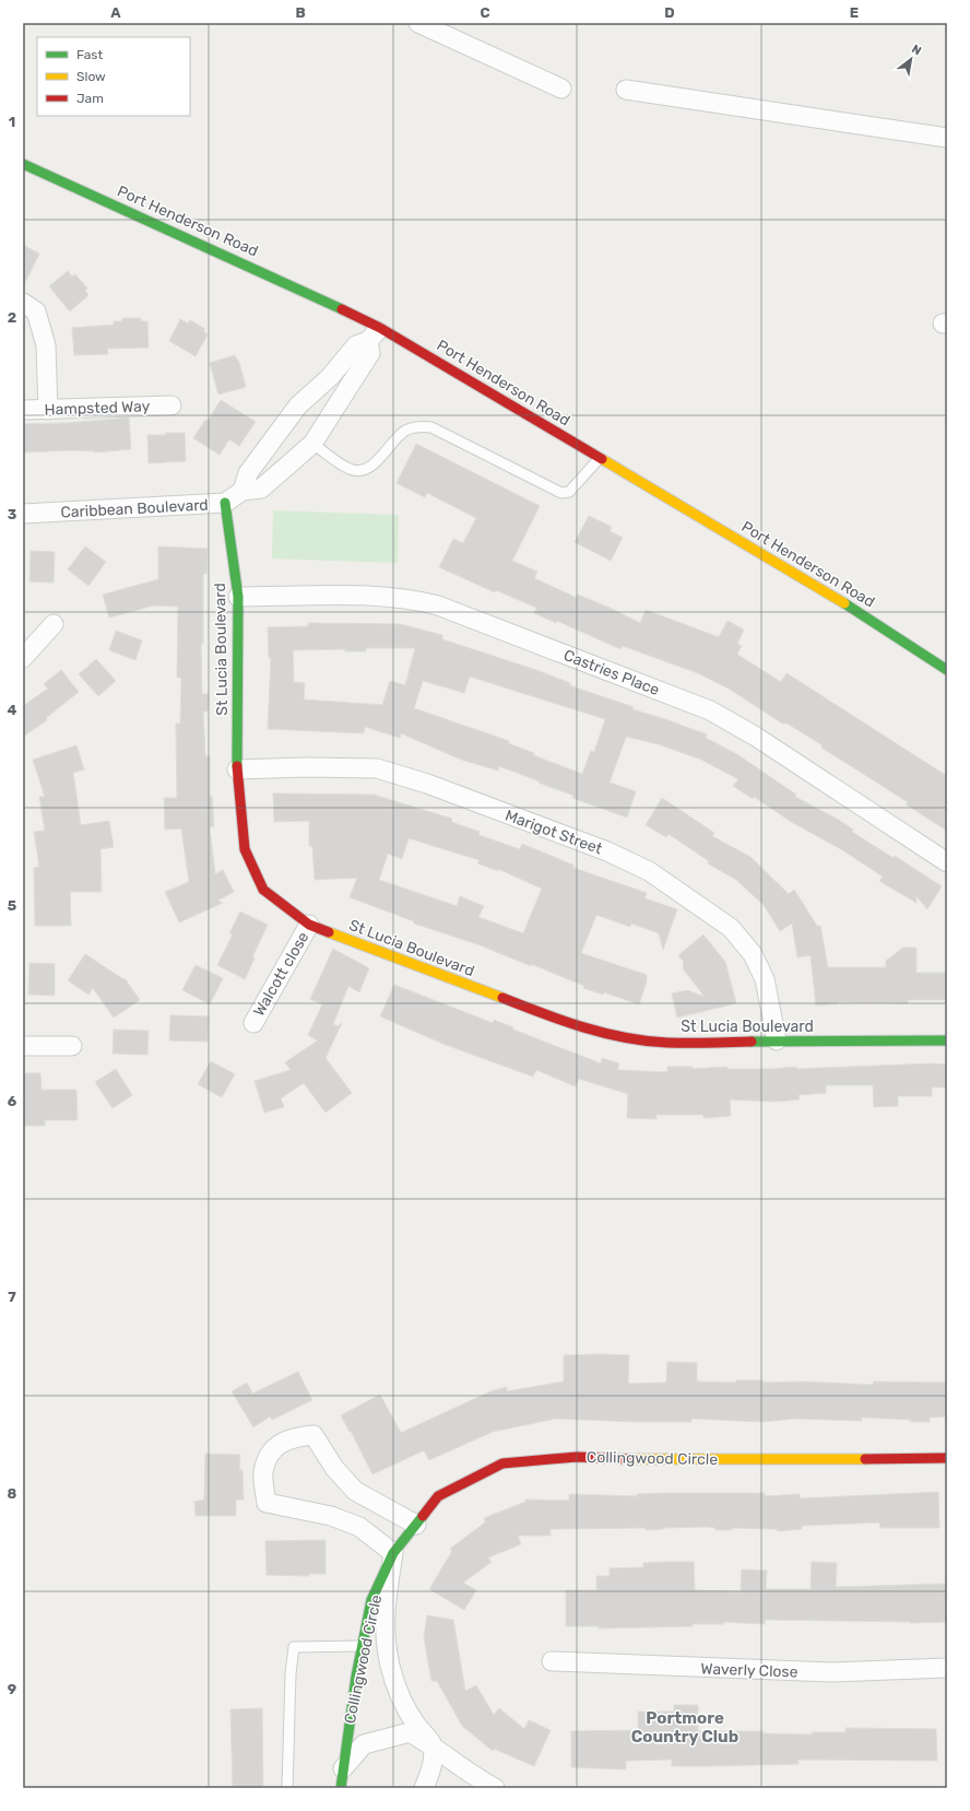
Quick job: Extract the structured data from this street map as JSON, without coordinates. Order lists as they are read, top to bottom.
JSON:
{
  "streets": {
    "street": [
      "Port Henderson Road",
      "Hampsted Way",
      "Caribbean Boulevard",
      "St Lucia Boulevard",
      "Castries Place",
      "Marigot Street",
      "Walcott close",
      "Collingwood Circle",
      "Waverly Close"
    ]
  },
  "crossings": [
    ["Port Henderson Road", "Caribbean Boulevard"],
    ["Caribbean Boulevard", "St Lucia Boulevard"],
    ["St Lucia Boulevard", "Castries Place"],
    ["St Lucia Boulevard", "Marigot Street"],
    ["St Lucia Boulevard", "Walcott close"]
  ],
  "districts": ["Portmore Country Club"],
  "legend": ["Fast", "Slow", "Jam"],
  "north": "top right",
  "grid": {
    "columns": [
      "A",
      "B",
      "C",
      "D",
      "E"
    ],
    "rows": [
      "1",
      "2",
      "3",
      "4",
      "5",
      "6",
      "7",
      "8",
      "9"
    ]
  }
}
